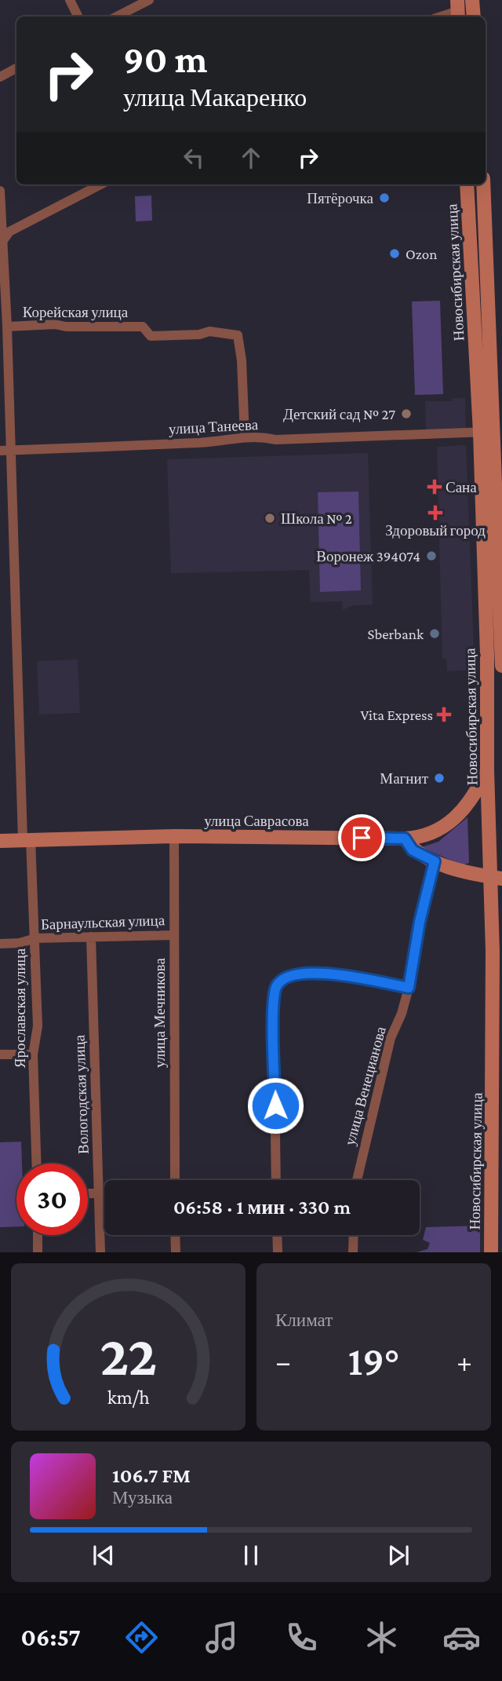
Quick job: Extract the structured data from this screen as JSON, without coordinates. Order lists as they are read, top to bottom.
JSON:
{
  "streets": {
    "main road": ["Новосибирская улица", "улица Саврасова"],
    "street": [
      "Корейская улица",
      "улица Танеева",
      "Барнаульская улица",
      "Ярославская улица",
      "улица Мечникова",
      "улица Венецианова",
      "Вологодская улица"
    ]
  },
  "crossings": [
    ["Новосибирская улица", "улица Танеева"],
    ["Новосибирская улица", "улица Саврасова"],
    ["Корейская улица", "улица Танеева"],
    ["Корейская улица", "Ярославская улица"],
    ["улица Танеева", "Ярославская улица"],
    ["улица Саврасова", "Ярославская улица"],
    ["улица Саврасова", "улица Мечникова"],
    ["Барнаульская улица", "Ярославская улица"],
    ["Барнаульская улица", "улица Мечникова"],
    ["Барнаульская улица", "Вологодская улица"]
  ],
  "places": {
    "other": [
      "Пятёрочка",
      "Ozon",
      "Детский сад № 27",
      "Школа № 2",
      "Воронеж 394074",
      "Sberbank",
      "Магнит"
    ],
    "health": ["Сана", "Здоровый город", "Vita Express"]
  },
  "page": {
    "turn": ["90 m", "улица Макаренко"],
    "limit": "30",
    "trip": "06:58 · 1 мин · 330 m",
    "tile": "Климат",
    "heat": ["−", "19°", "+"],
    "song": ["106.7 FM", "Музыка"],
    "tabs": "06:57",
    "gauge": ["22", "km/h"]
  }
}
